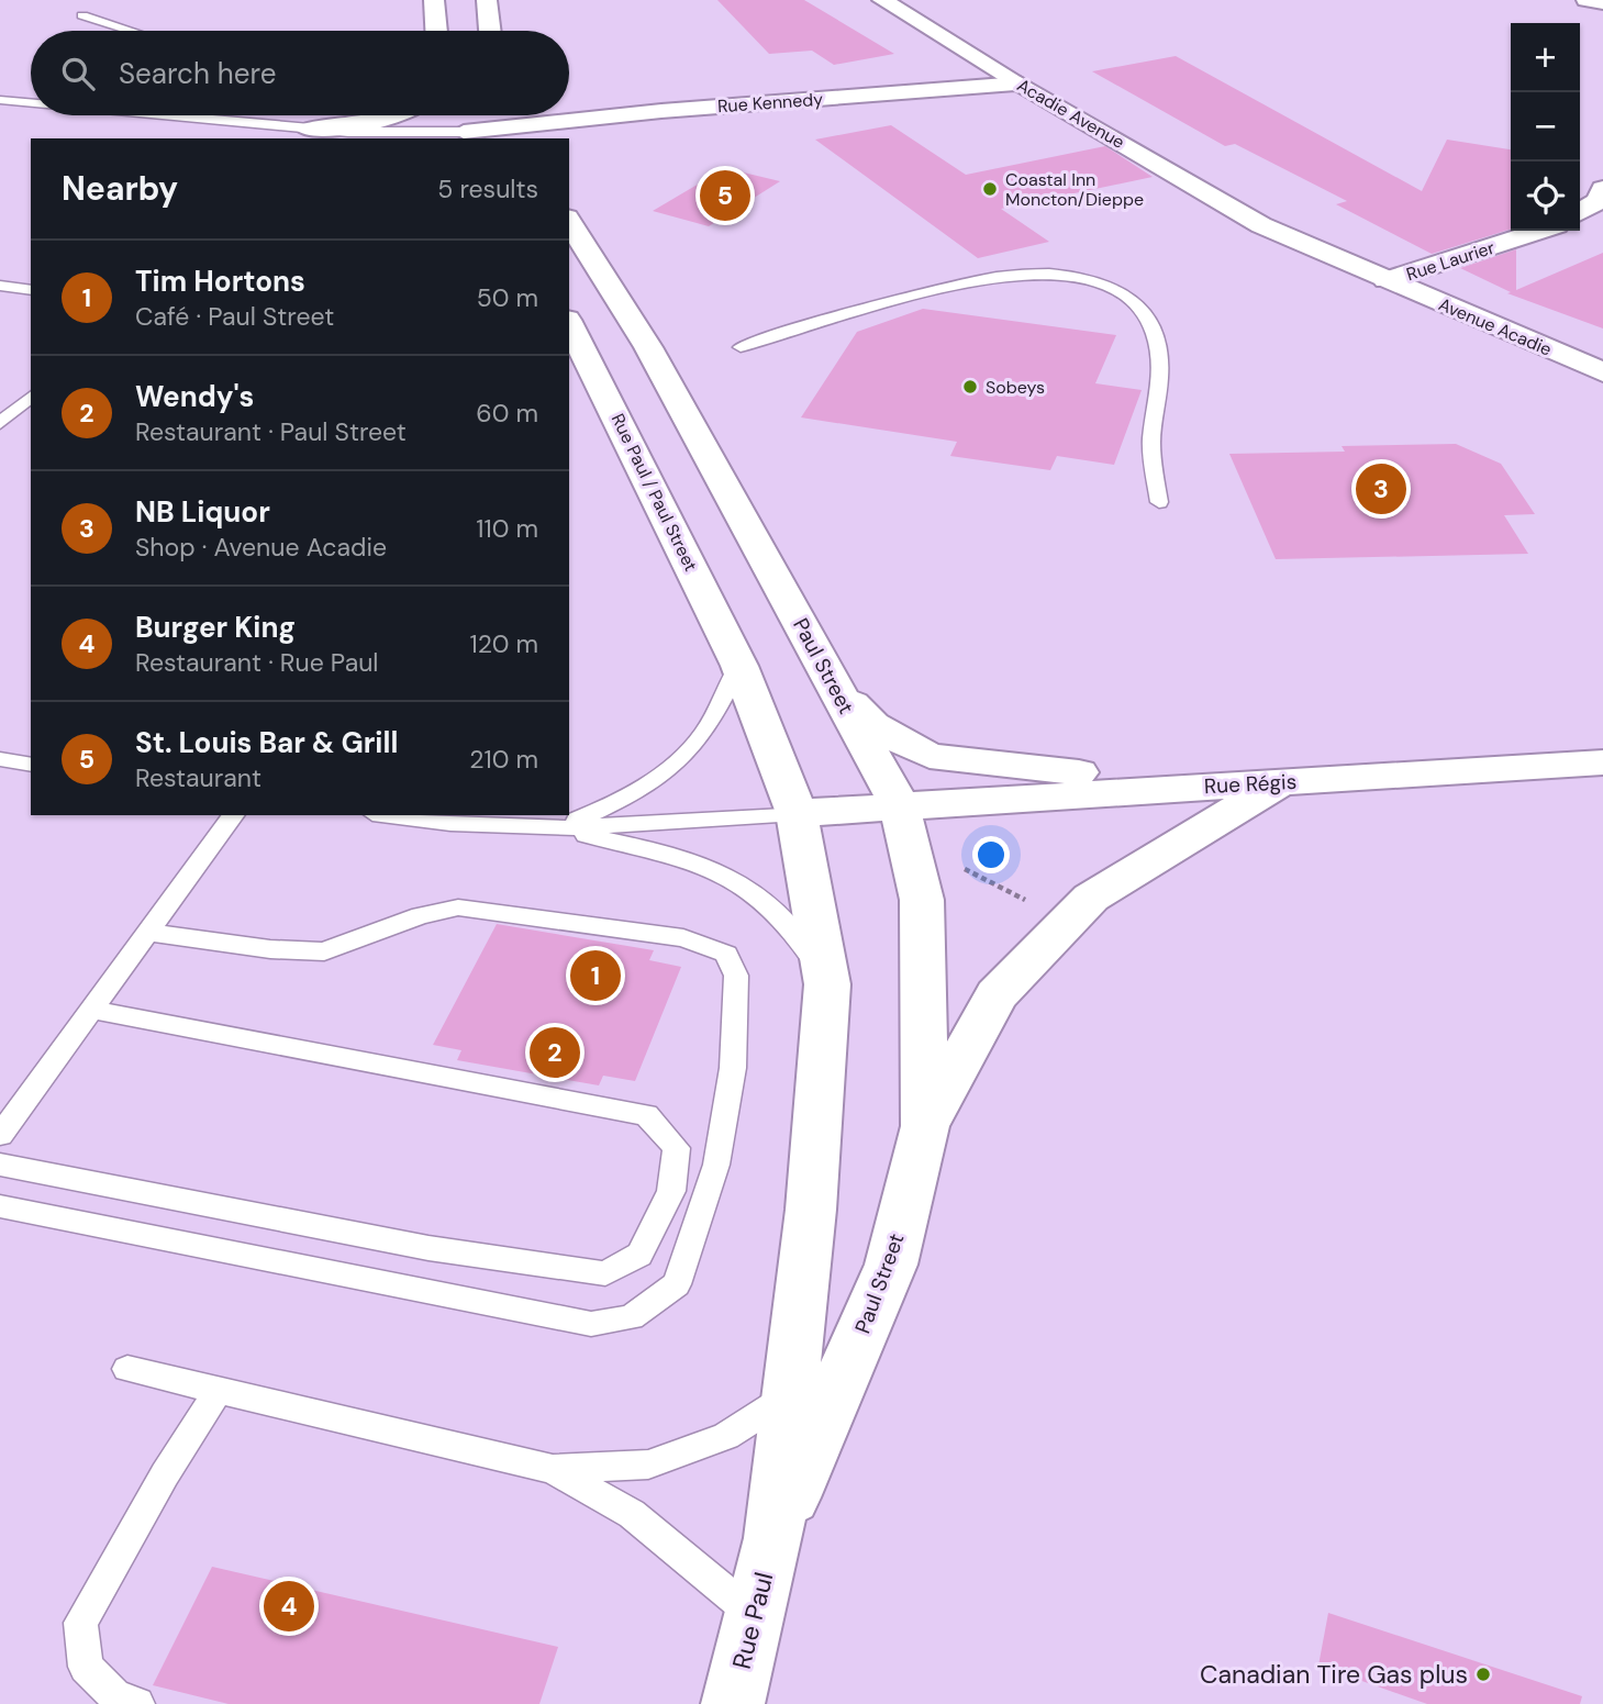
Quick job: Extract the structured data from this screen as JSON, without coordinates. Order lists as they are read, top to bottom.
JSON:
{
  "streets": {
    "main road": [
      "Rue Kennedy",
      "Acadie Avenue",
      "Rue Laurier",
      "Avenue Acadie",
      "Rue Paul / Paul Street",
      "Paul Street",
      "Rue Régis",
      "Rue Paul"
    ]
  },
  "crossings": [
    ["Rue Kennedy", "Acadie Avenue"],
    ["Acadie Avenue", "Rue Laurier"],
    ["Acadie Avenue", "Avenue Acadie"],
    ["Rue Laurier", "Avenue Acadie"],
    ["Paul Street", "Rue Régis"],
    ["Paul Street", "Rue Paul"]
  ],
  "places": ["Coastal Inn Moncton/Dieppe", "Sobeys", "Canadian Tire Gas plus"],
  "page": {
    "map_buttons": ["+", "−"],
    "search": "Search here",
    "heading": ["Nearby", "5 results"],
    "pins": [
      "5",
      "3",
      "1",
      "2",
      "4"
    ],
    "list": [
      {
        "mark": "1",
        "name": "Tim Hortons",
        "note": "Café · Paul Street",
        "value": "50 m"
      },
      {
        "mark": "2",
        "name": "Wendy's",
        "note": "Restaurant · Paul Street",
        "value": "60 m"
      },
      {
        "mark": "3",
        "name": "NB Liquor",
        "note": "Shop · Avenue Acadie",
        "value": "110 m"
      },
      {
        "mark": "4",
        "name": "Burger King",
        "note": "Restaurant · Rue Paul",
        "value": "120 m"
      },
      {
        "mark": "5",
        "name": "St. Louis Bar & Grill",
        "note": "Restaurant",
        "value": "210 m"
      }
    ]
  }
}
